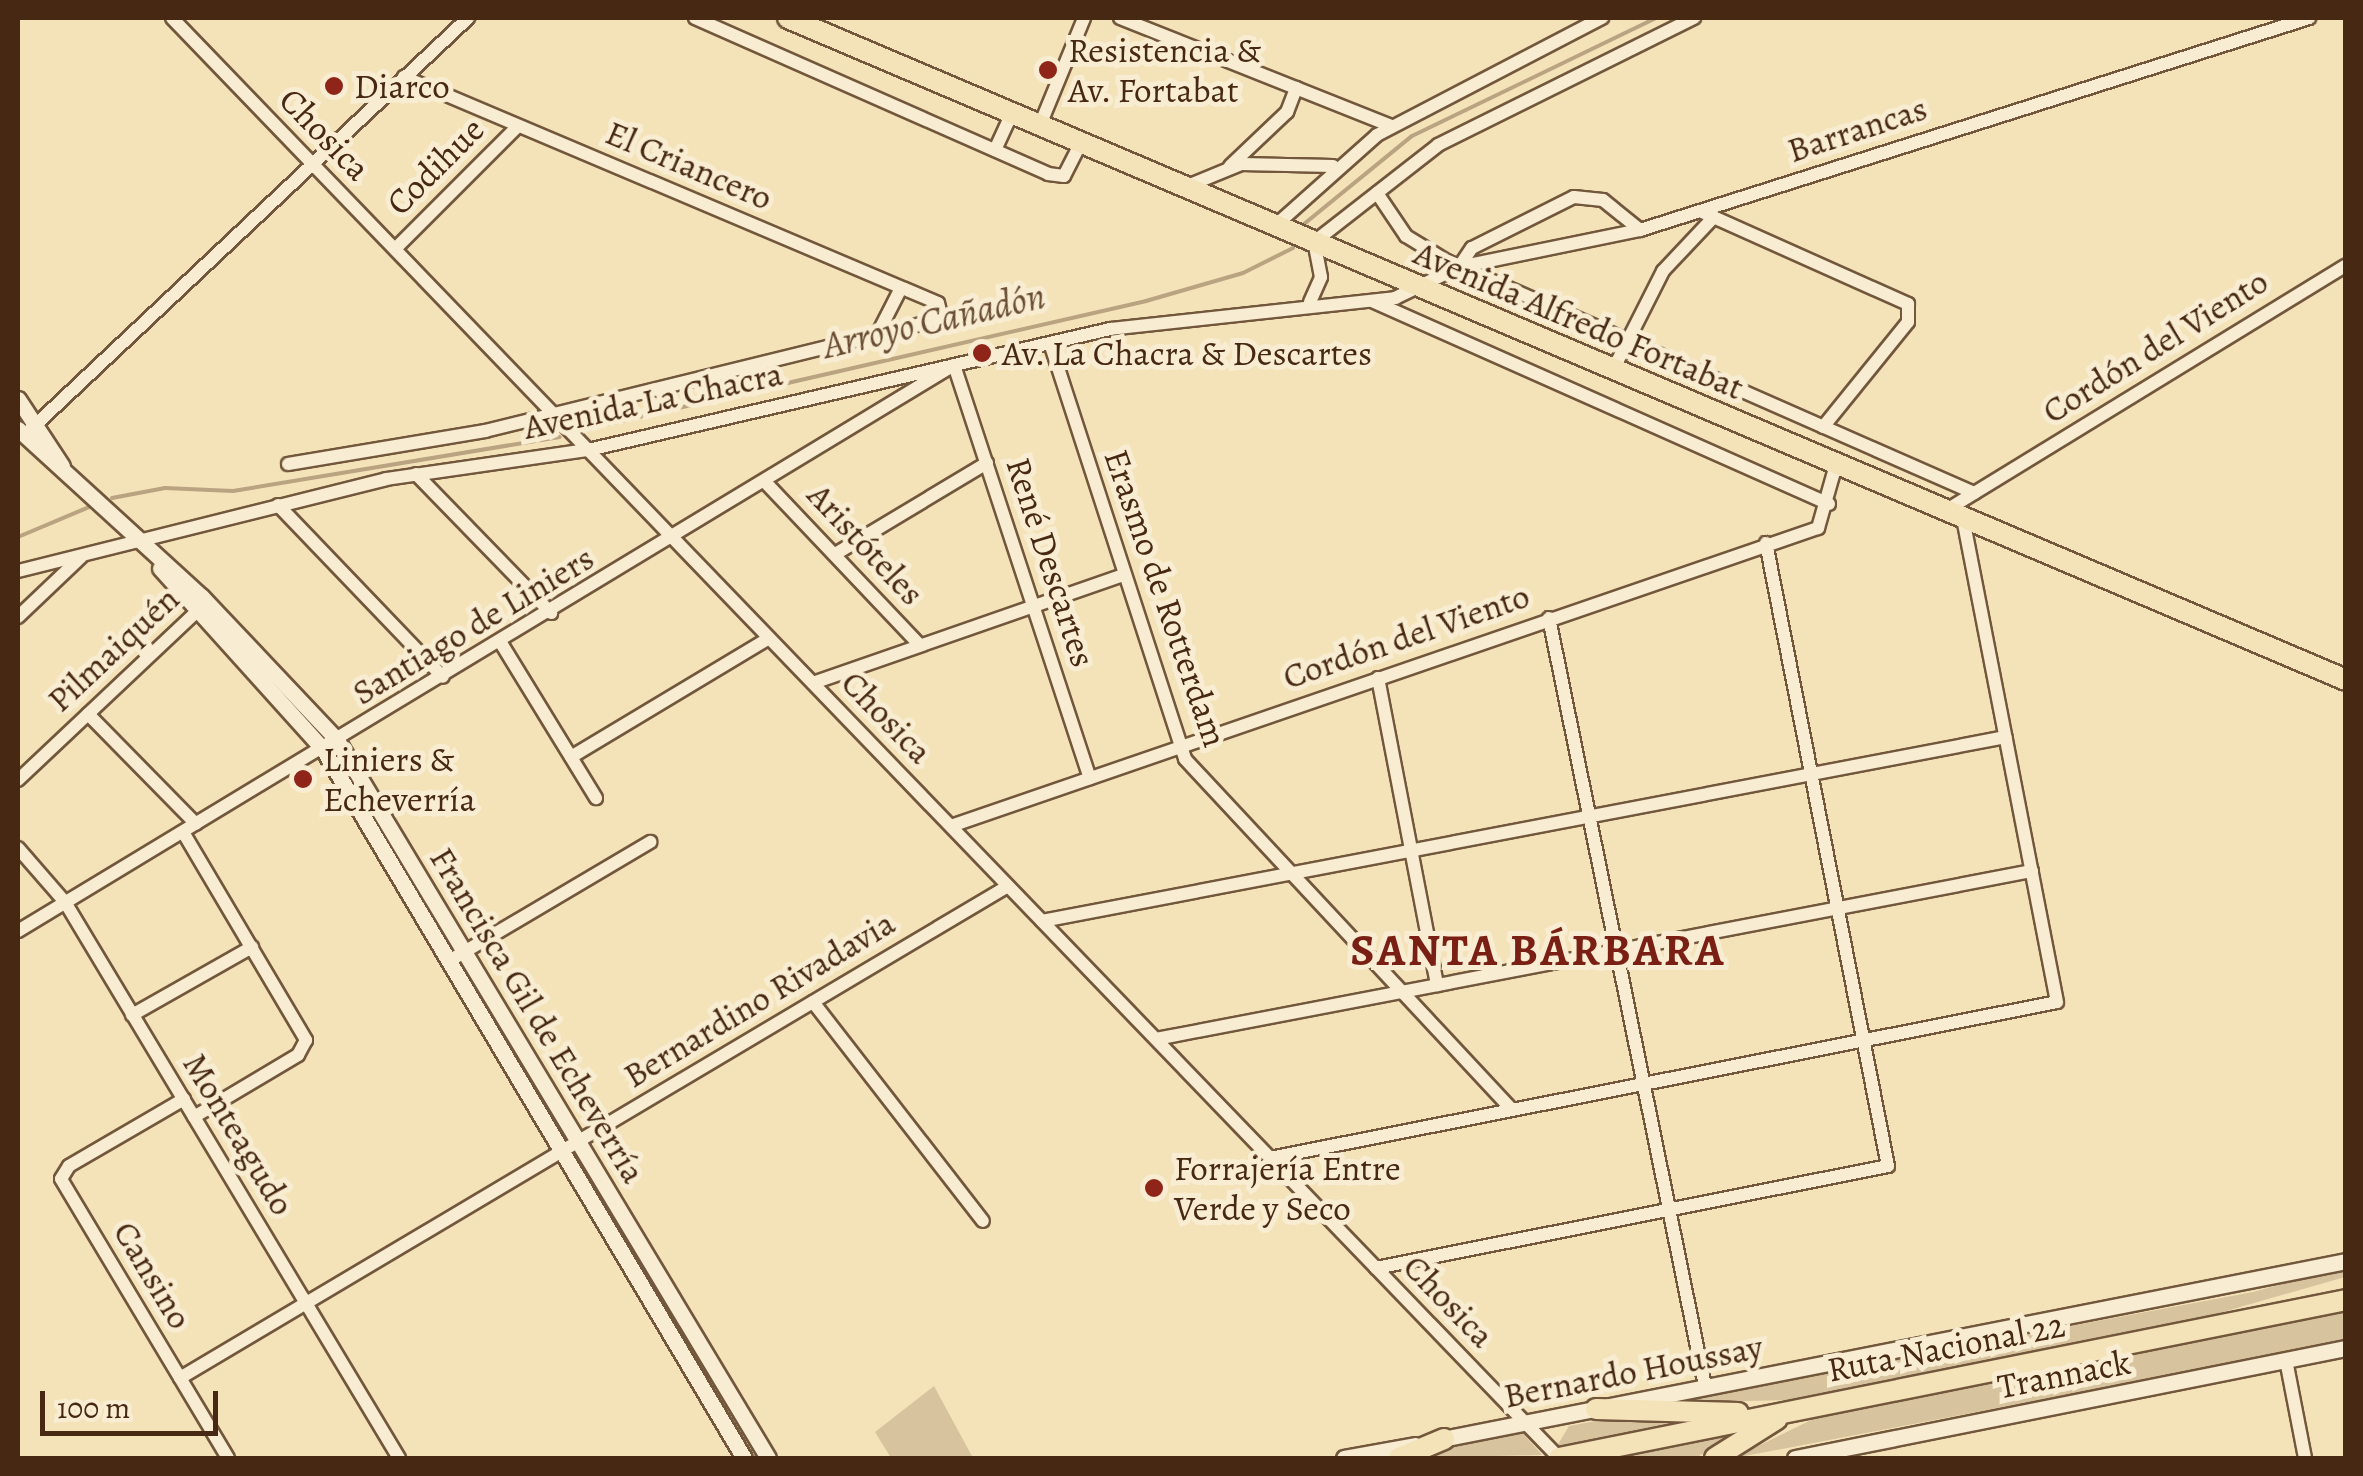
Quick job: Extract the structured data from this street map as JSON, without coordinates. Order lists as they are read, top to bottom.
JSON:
{
  "streets": {
    "main road": ["Avenida Alfredo Fortabat", "Ruta Nacional 22"],
    "street": [
      "Barrancas",
      "Chosica",
      "El Criancero",
      "Codihue",
      "Cordón del Viento",
      "Avenida La Chacra",
      "Aristóteles",
      "René Descartes",
      "Erasmo de Rotterdam",
      "Santiago de Liniers",
      "Pilmaiquén",
      "Bernardino Rivadavia",
      "Francisca Gil de Echeverría",
      "Monteagudo",
      "Cansino",
      "Bernardo Houssay",
      "Trannack"
    ]
  },
  "crossings": [
    ["Barrancas", "Avenida Alfredo Fortabat"],
    ["Barrancas", "Avenida La Chacra"],
    ["Chosica", "Codihue"],
    ["Chosica", "Cordón del Viento"],
    ["Chosica", "Avenida La Chacra"],
    ["Chosica", "Santiago de Liniers"],
    ["Chosica", "Bernardino Rivadavia"],
    ["Chosica", "Ruta Nacional 22"],
    ["Chosica", "Bernardo Houssay"],
    ["El Criancero", "Codihue"],
    ["El Criancero", "Avenida La Chacra"],
    ["Avenida Alfredo Fortabat", "Cordón del Viento"],
    ["Avenida Alfredo Fortabat", "Avenida La Chacra"],
    ["Cordón del Viento", "René Descartes"],
    ["Cordón del Viento", "Erasmo de Rotterdam"],
    ["Avenida La Chacra", "René Descartes"],
    ["Avenida La Chacra", "Erasmo de Rotterdam"],
    ["Avenida La Chacra", "Santiago de Liniers"],
    ["Avenida La Chacra", "Francisca Gil de Echeverría"],
    ["Aristóteles", "Santiago de Liniers"],
    ["René Descartes", "Santiago de Liniers"],
    ["Santiago de Liniers", "Francisca Gil de Echeverría"],
    ["Santiago de Liniers", "Monteagudo"],
    ["Pilmaiquén", "Francisca Gil de Echeverría"],
    ["Bernardino Rivadavia", "Francisca Gil de Echeverría"],
    ["Bernardino Rivadavia", "Monteagudo"],
    ["Bernardino Rivadavia", "Cansino"],
    ["Monteagudo", "Cansino"]
  ],
  "districts": ["SANTA BÁRBARA"],
  "water": ["Arroyo Cañadón"],
  "places": [
    "Resistencia & Av. Fortabat",
    "Diarco",
    "Av. La Chacra & Descartes",
    "Liniers & Echeverría",
    "Forrajería Entre Verde y Seco"
  ],
  "scale_bar": "100 m"
}
